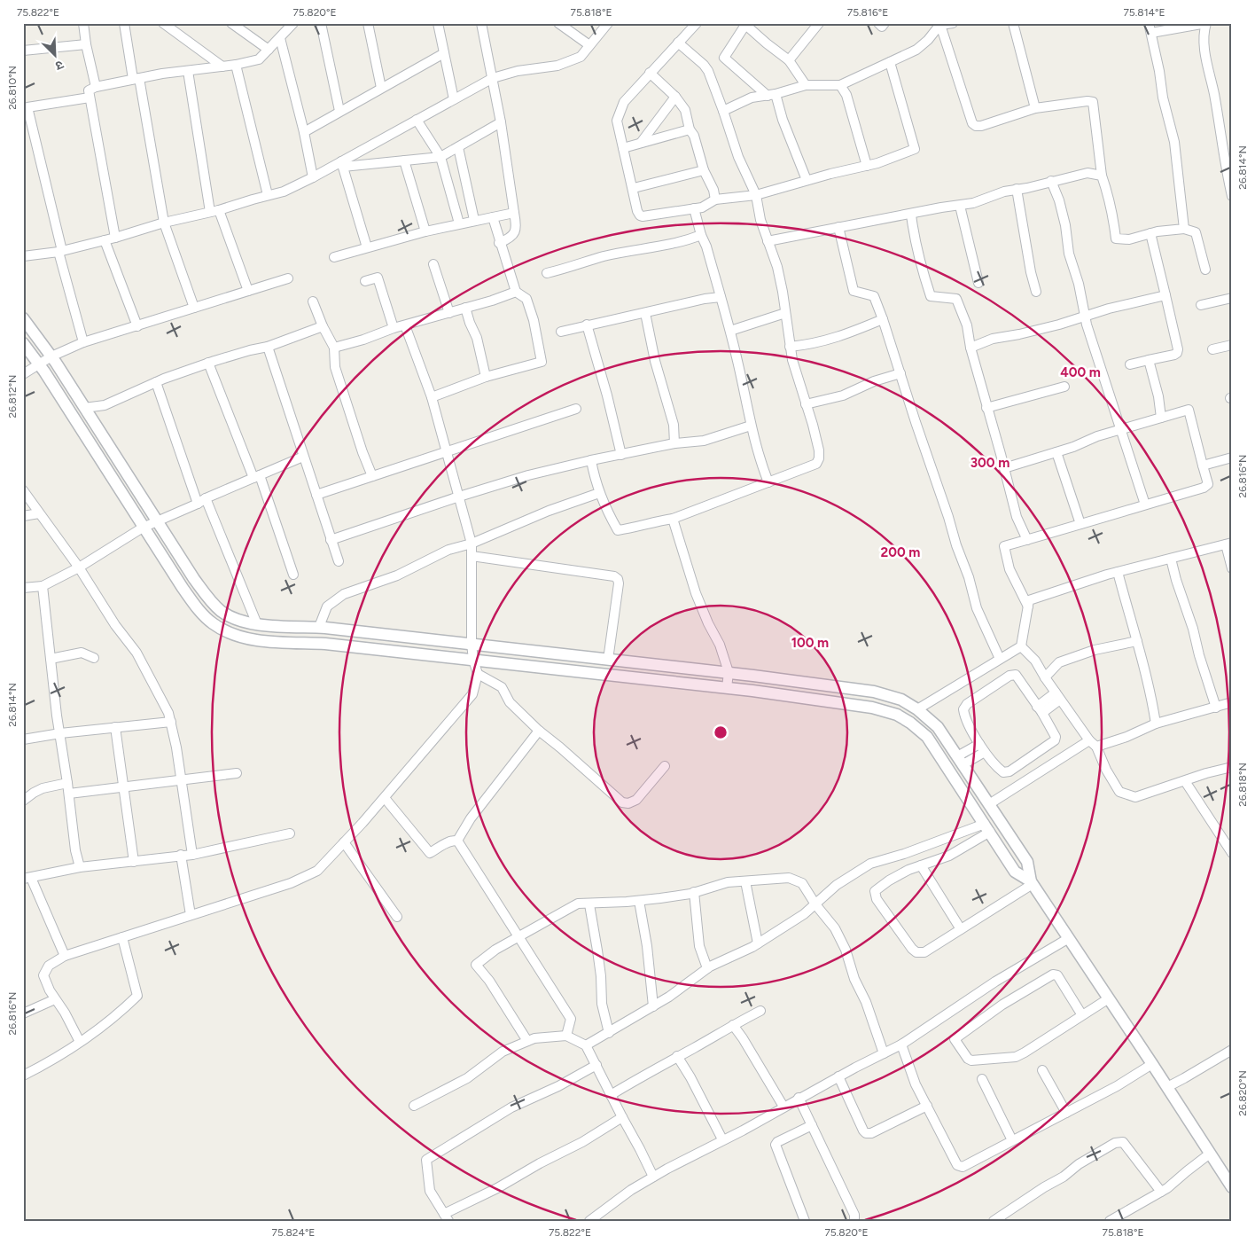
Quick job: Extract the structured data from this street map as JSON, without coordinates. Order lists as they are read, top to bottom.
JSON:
{
  "north": "bottom right",
  "coordinates": [
    "75.822°E",
    "75.820°E",
    "75.818°E",
    "75.816°E",
    "75.814°E",
    "26.810°N",
    "26.814°N",
    "26.812°N",
    "26.816°N",
    "26.818°N",
    "26.820°N",
    "75.824°E"
  ],
  "rings": [
    "400 m",
    "300 m",
    "200 m",
    "100 m"
  ]
}
